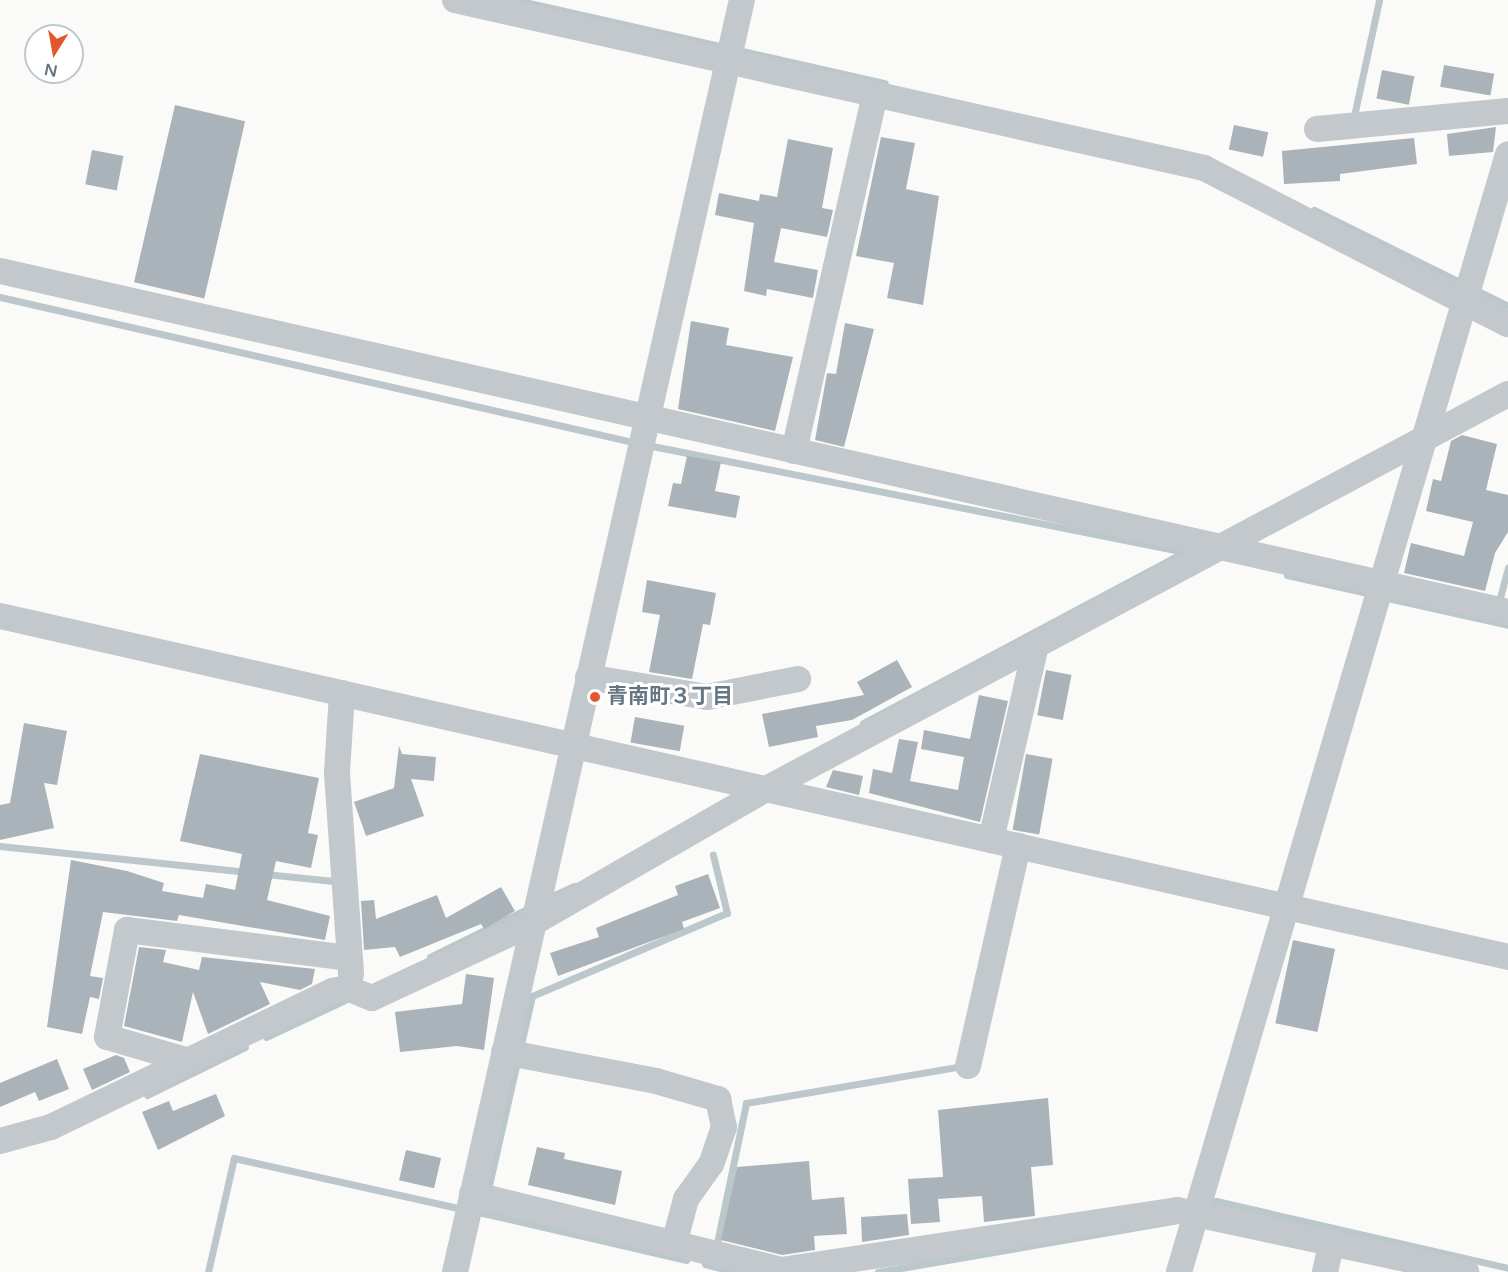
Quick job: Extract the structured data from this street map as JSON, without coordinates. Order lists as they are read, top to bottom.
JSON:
{
  "places": ["青南町３丁目"],
  "north": "bottom"
}
